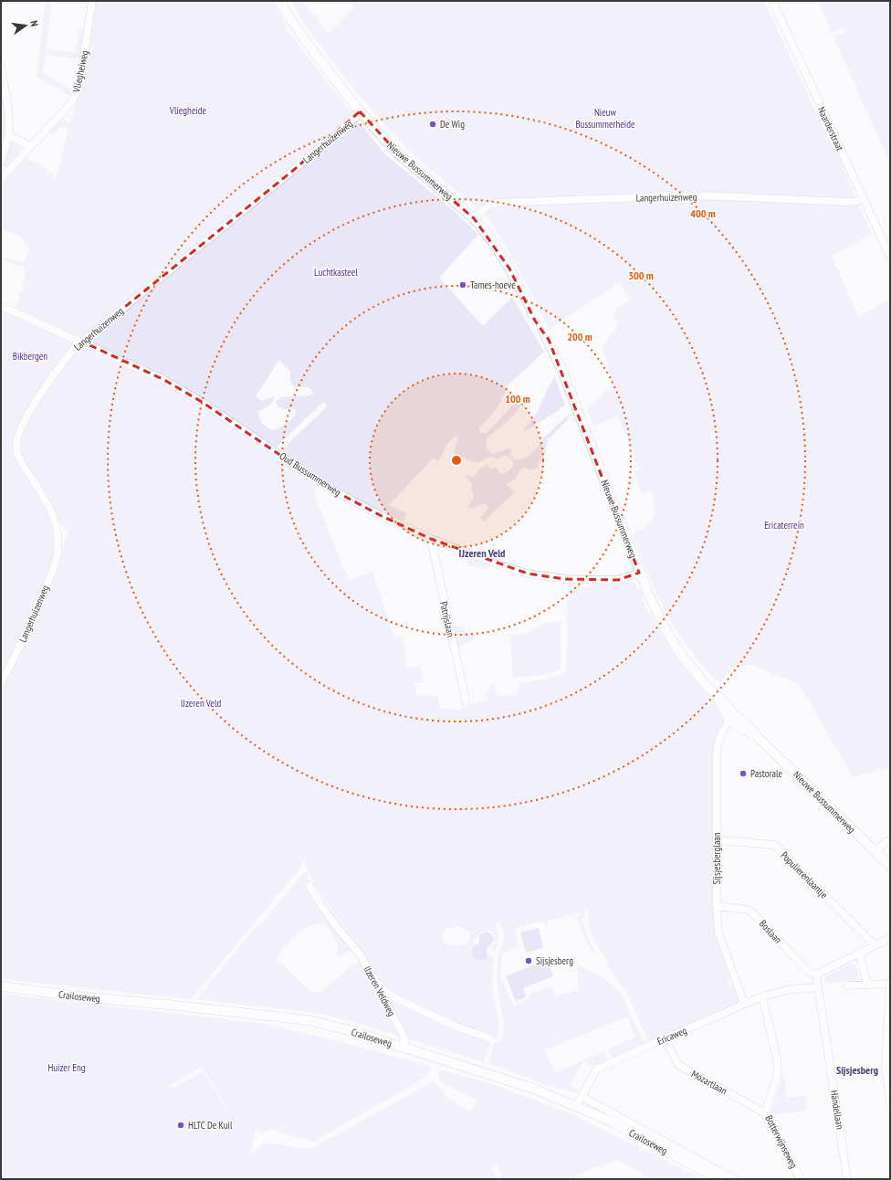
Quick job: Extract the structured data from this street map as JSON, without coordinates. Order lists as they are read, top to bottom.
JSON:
{
  "streets": {
    "main road": ["Nieuwe Bussummerweg", "Crailoseweg"],
    "street": [
      "Vliegheiweg",
      "Naarderstraat",
      "Langerhuizenweg",
      "Oud Bussummerweg",
      "Patrijslaan",
      "Sijsjesberglaan",
      "Populierenlaantje",
      "Boslaan",
      "IJzeren Veldweg",
      "Ericaweg",
      "Mozartlaan",
      "Händellaan",
      "Botterwijnseweg"
    ]
  },
  "crossings": [
    ["Naarderstraat", "Langerhuizenweg"],
    ["Langerhuizenweg", "Nieuwe Bussummerweg"],
    ["Langerhuizenweg", "Oud Bussummerweg"],
    ["Nieuwe Bussummerweg", "Oud Bussummerweg"],
    ["Nieuwe Bussummerweg", "Sijsjesberglaan"],
    ["Oud Bussummerweg", "Patrijslaan"],
    ["Sijsjesberglaan", "Populierenlaantje"],
    ["Sijsjesberglaan", "Boslaan"],
    ["Sijsjesberglaan", "Ericaweg"],
    ["Boslaan", "Händellaan"],
    ["IJzeren Veldweg", "Crailoseweg"],
    ["Crailoseweg", "Ericaweg"],
    ["Ericaweg", "Mozartlaan"],
    ["Ericaweg", "Händellaan"],
    ["Ericaweg", "Botterwijnseweg"],
    ["Mozartlaan", "Botterwijnseweg"]
  ],
  "districts": ["IJzeren Veld", "Sijsjesberg"],
  "parks": [
    "Vliegheide",
    "Nieuw Bussummerheide",
    "Luchtkasteel",
    "Bikbergen",
    "Ericaterrein",
    "IJzeren Veld",
    "Huizer Eng"
  ],
  "places": [
    "De Wig",
    "Tames-hoeve",
    "Pastorale",
    "Sijsjesberg",
    "HLTC De Kuil"
  ],
  "north": "right",
  "rings": [
    "400 m",
    "300 m",
    "200 m",
    "100 m"
  ]
}
